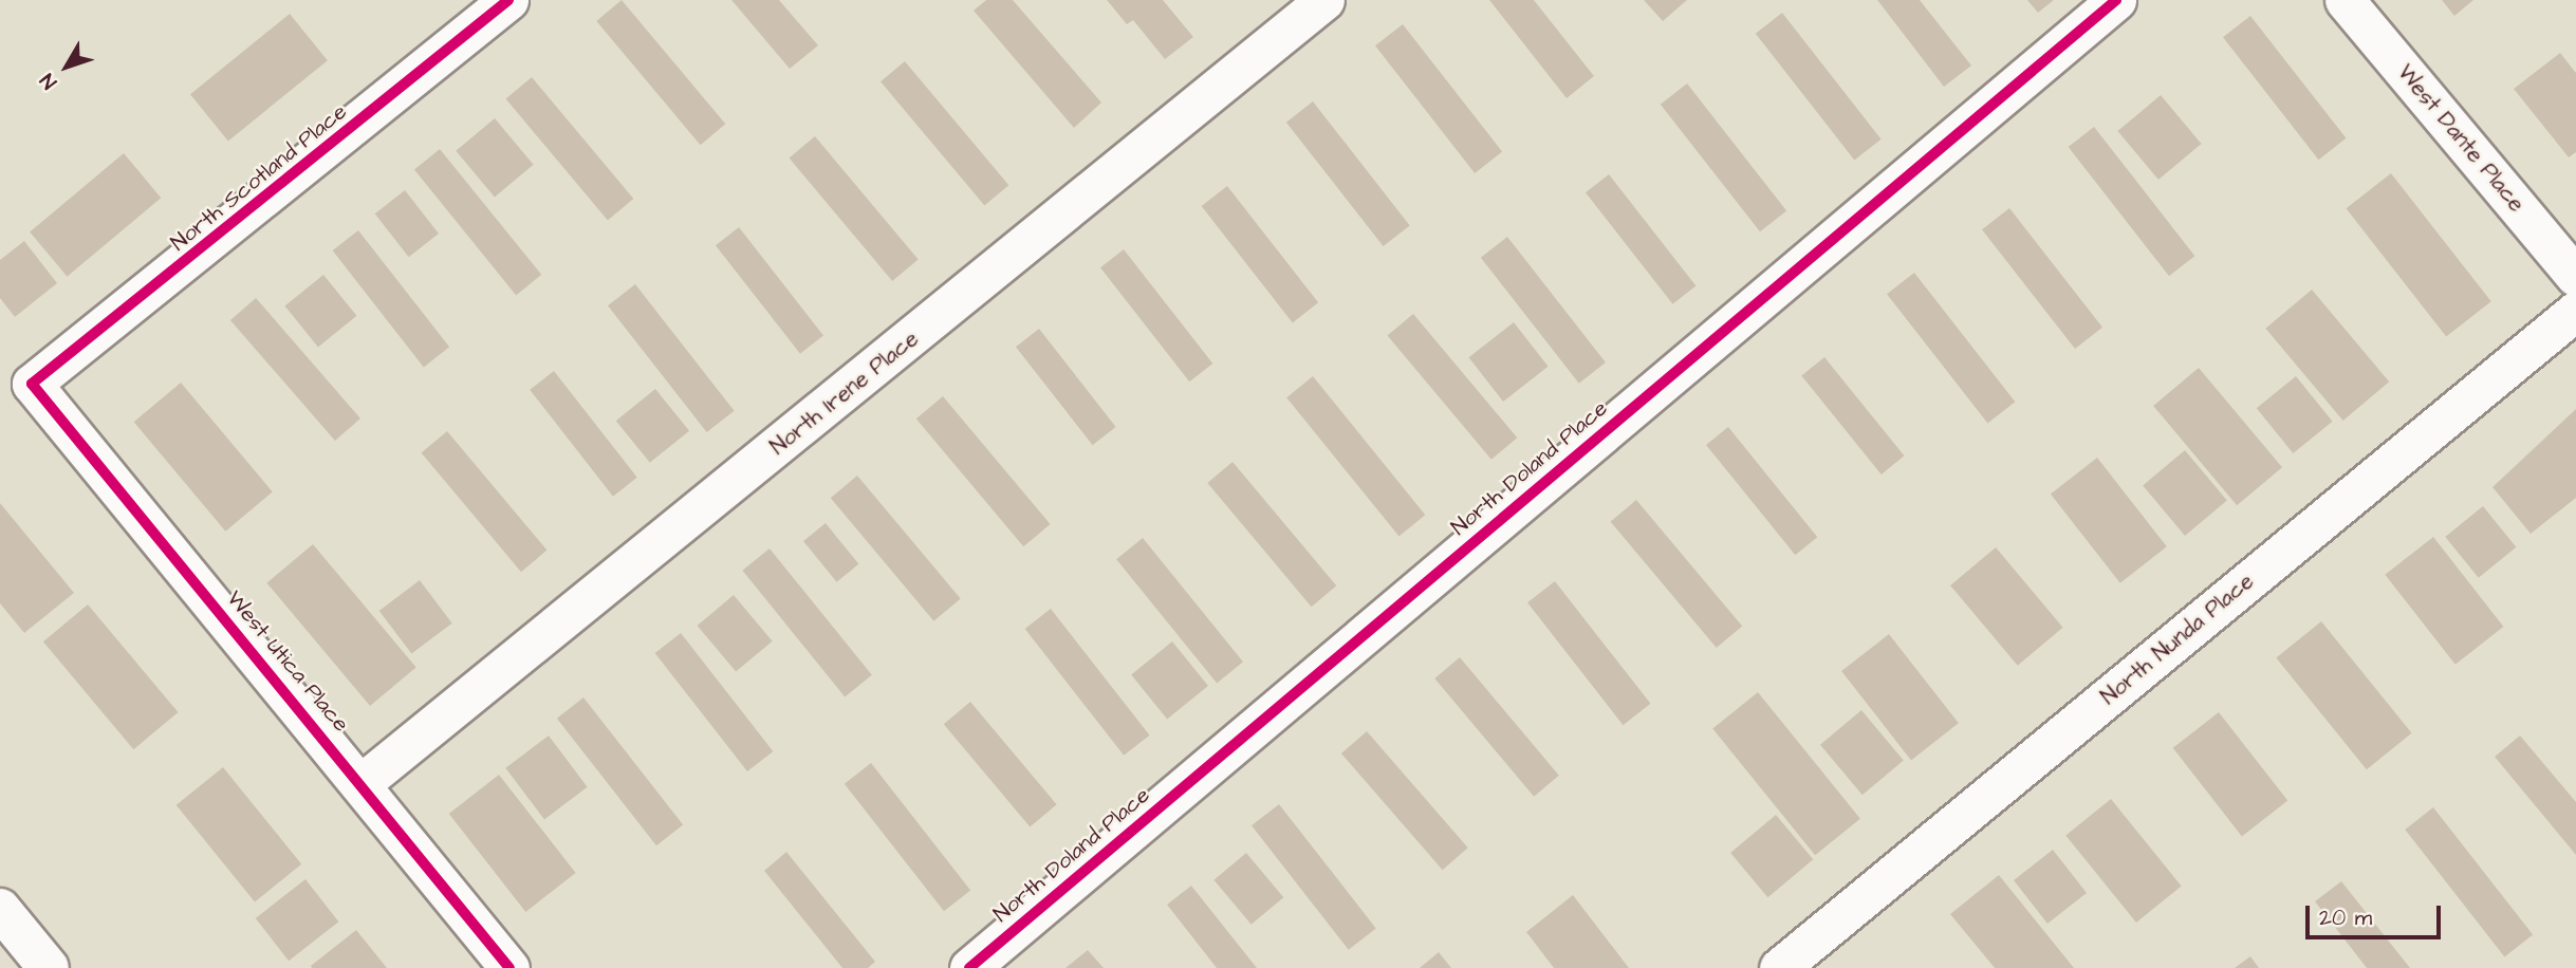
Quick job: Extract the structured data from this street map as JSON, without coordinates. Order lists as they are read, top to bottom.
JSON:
{
  "streets": {
    "street": [
      "West Dante Place",
      "North Scotland Place",
      "North Irene Place",
      "North Doland Place",
      "North Nunda Place",
      "West Utica Place"
    ]
  },
  "crossings": [
    ["North Scotland Place", "West Utica Place"],
    ["North Irene Place", "West Utica Place"]
  ],
  "scale_bar": "20 m",
  "north": "bottom left"
}
